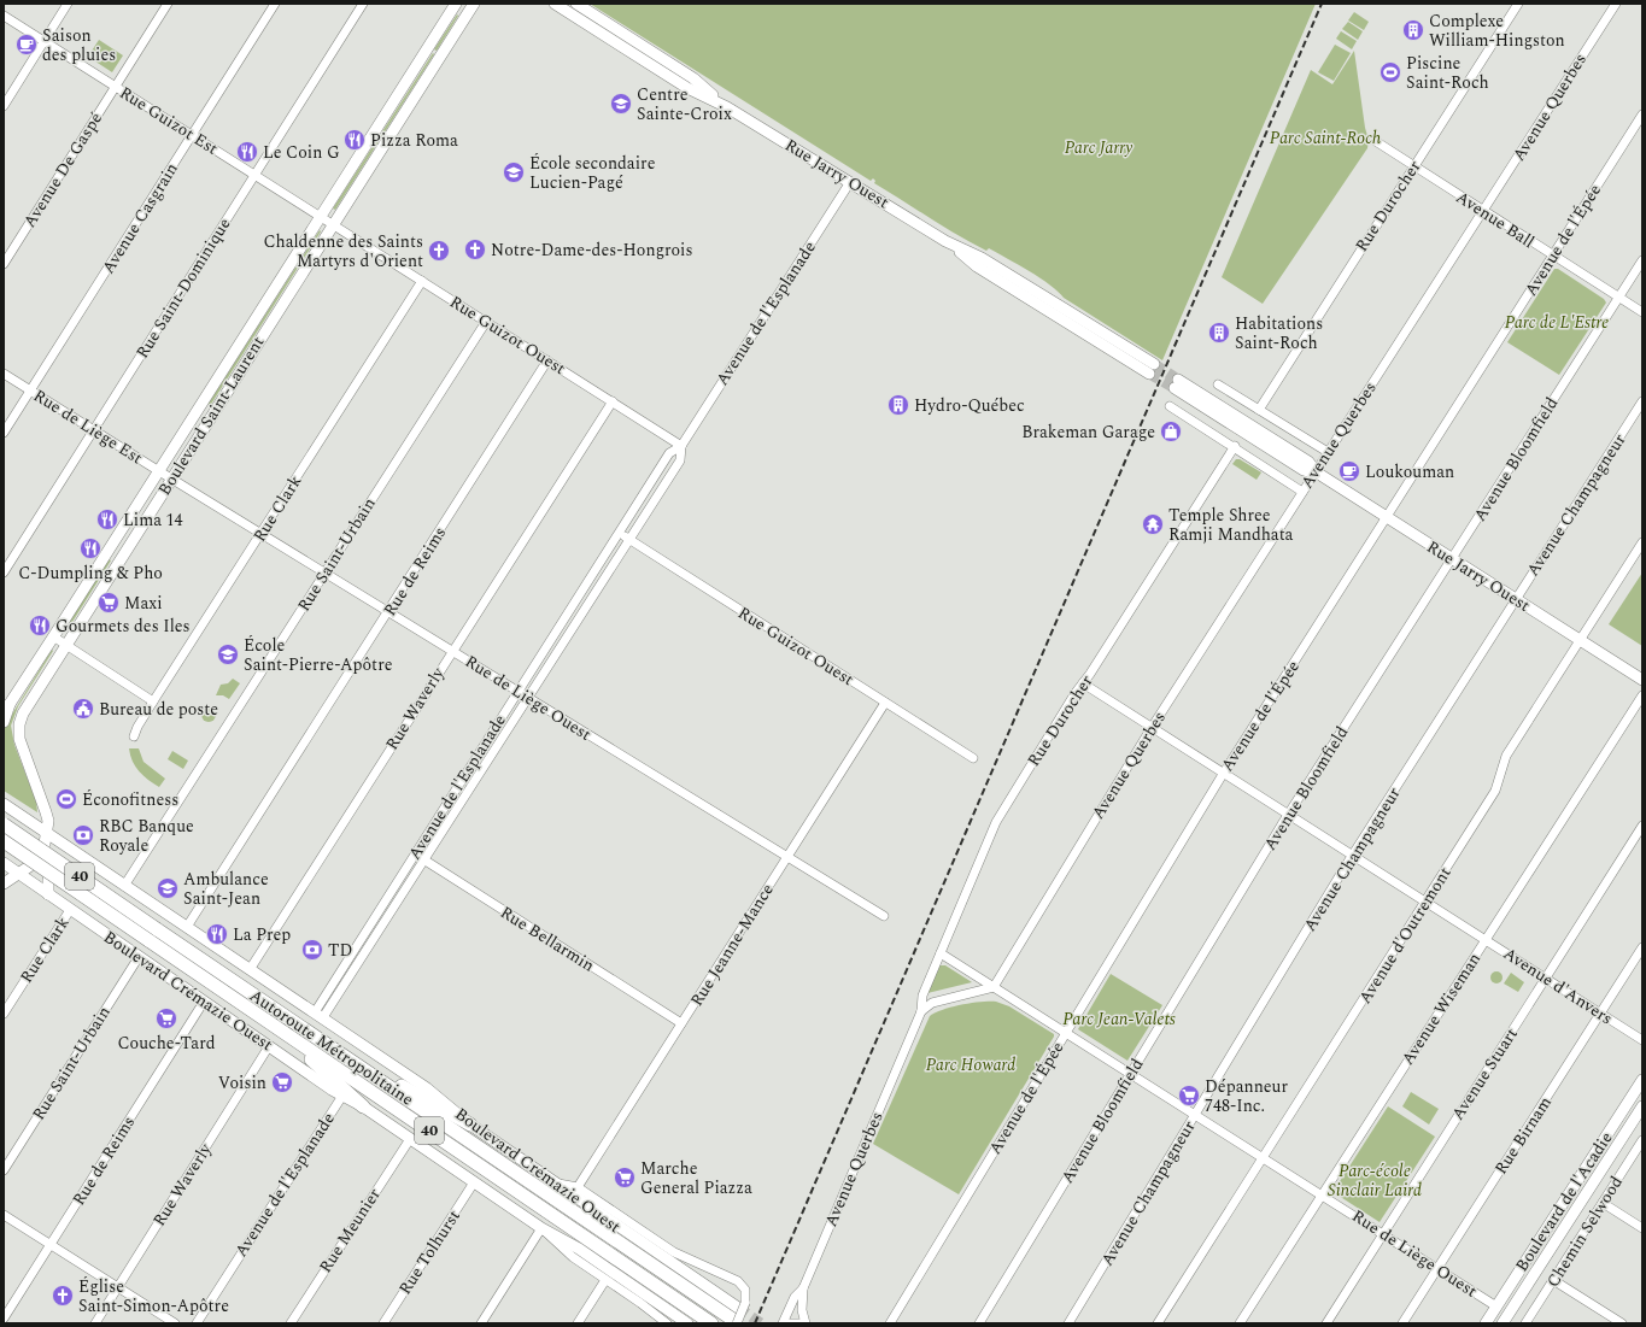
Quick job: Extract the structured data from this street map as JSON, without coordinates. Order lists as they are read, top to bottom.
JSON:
{
  "streets": {
    "highway": ["40", "Autoroute Métropolitaine"],
    "main road": [
      "Rue Jarry Ouest",
      "Boulevard Saint-Laurent",
      "Boulevard Crémazie Ouest",
      "Boulevard de l'Acadie"
    ],
    "street": [
      "Avenue Querbes",
      "Rue Guizot Est",
      "Avenue De Gaspé",
      "Rue Durocher",
      "Avenue Casgrain",
      "Avenue Ball",
      "Avenue de l'Épée",
      "Rue Saint-Dominique",
      "Avenue de l'Esplanade",
      "Rue Guizot Ouest",
      "Rue de Liège Est",
      "Avenue Bloomfield",
      "Avenue Champagneur",
      "Rue Clark",
      "Rue Saint-Urbain",
      "Rue de Reims",
      "Rue de Liège Ouest",
      "Rue Waverly",
      "Avenue d'Outremont",
      "Rue Bellarmin",
      "Rue Jeanne-Mance",
      "Avenue d'Anvers",
      "Avenue Wiseman",
      "Avenue Stuart",
      "Rue Birnam",
      "Rue Meunier",
      "Chemin Selwood",
      "Rue Tolhurst"
    ]
  },
  "crossings": [
    ["Avenue Querbes", "Rue Jarry Ouest"],
    ["Avenue Querbes", "Rue Durocher"],
    ["Avenue Querbes", "Avenue Ball"],
    ["Avenue Querbes", "Rue de Liège Ouest"],
    ["Avenue Querbes", "Avenue d'Anvers"],
    ["Rue Guizot Est", "Avenue De Gaspé"],
    ["Rue Guizot Est", "Avenue Casgrain"],
    ["Rue Guizot Est", "Rue Saint-Dominique"],
    ["Rue Guizot Est", "Rue Guizot Ouest"],
    ["Rue Guizot Est", "Boulevard Saint-Laurent"],
    ["Rue Jarry Ouest", "Avenue de l'Épée"],
    ["Rue Jarry Ouest", "Avenue de l'Esplanade"],
    ["Rue Jarry Ouest", "Avenue Bloomfield"],
    ["Rue Jarry Ouest", "Avenue Champagneur"],
    ["Rue Jarry Ouest", "Avenue d'Outremont"],
    ["Rue Durocher", "Avenue Ball"],
    ["Rue Durocher", "Rue de Liège Ouest"],
    ["Rue Durocher", "Avenue d'Anvers"],
    ["Avenue Casgrain", "Rue de Liège Est"],
    ["Avenue Ball", "Avenue de l'Épée"],
    ["Avenue Ball", "Avenue Bloomfield"],
    ["Avenue de l'Épée", "Rue de Liège Ouest"],
    ["Avenue de l'Épée", "Avenue d'Anvers"],
    ["Rue Saint-Dominique", "Rue de Liège Est"],
    ["Avenue de l'Esplanade", "Rue Guizot Ouest"],
    ["Avenue de l'Esplanade", "Rue de Liège Ouest"],
    ["Avenue de l'Esplanade", "Rue Bellarmin"],
    ["Avenue de l'Esplanade", "Boulevard Crémazie Ouest"],
    ["Rue Guizot Ouest", "Boulevard Saint-Laurent"],
    ["Rue Guizot Ouest", "Rue Clark"],
    ["Rue Guizot Ouest", "Rue Saint-Urbain"],
    ["Rue Guizot Ouest", "Rue de Reims"],
    ["Rue Guizot Ouest", "Rue Waverly"],
    ["Rue Guizot Ouest", "Rue Jeanne-Mance"],
    ["Boulevard Saint-Laurent", "Rue de Liège Est"],
    ["Boulevard Saint-Laurent", "Rue de Liège Ouest"],
    ["Boulevard Saint-Laurent", "Boulevard Crémazie Ouest"],
    ["Rue de Liège Est", "Rue de Liège Ouest"],
    ["Avenue Bloomfield", "Rue de Liège Ouest"],
    ["Avenue Bloomfield", "Avenue d'Anvers"],
    ["Avenue Champagneur", "Rue de Liège Ouest"],
    ["Avenue Champagneur", "Avenue d'Anvers"],
    ["Rue Clark", "Rue de Liège Ouest"],
    ["Rue Clark", "Boulevard Crémazie Ouest"],
    ["Rue Saint-Urbain", "Rue de Liège Ouest"],
    ["Rue Saint-Urbain", "Boulevard Crémazie Ouest"],
    ["Rue de Reims", "Rue de Liège Ouest"],
    ["Rue de Reims", "Boulevard Crémazie Ouest"],
    ["Rue de Liège Ouest", "Rue Waverly"],
    ["Rue de Liège Ouest", "Avenue d'Outremont"],
    ["Rue de Liège Ouest", "Rue Jeanne-Mance"],
    ["Rue de Liège Ouest", "Avenue Wiseman"],
    ["Rue de Liège Ouest", "Avenue Stuart"],
    ["Rue de Liège Ouest", "Rue Birnam"],
    ["Rue de Liège Ouest", "Boulevard de l'Acadie"],
    ["Rue Waverly", "Boulevard Crémazie Ouest"],
    ["Avenue d'Outremont", "Avenue d'Anvers"],
    ["Rue Bellarmin", "Rue Jeanne-Mance"],
    ["Rue Jeanne-Mance", "Boulevard Crémazie Ouest"],
    ["Avenue d'Anvers", "Avenue Wiseman"],
    ["Avenue d'Anvers", "Avenue Stuart"],
    ["Avenue d'Anvers", "Rue Birnam"],
    ["Boulevard Crémazie Ouest", "Autoroute Métropolitaine"],
    ["Boulevard Crémazie Ouest", "Rue Meunier"],
    ["Boulevard Crémazie Ouest", "Rue Tolhurst"]
  ],
  "parks": [
    "Parc Saint-Roch",
    "Parc Jarry",
    "Parc de L'Estre",
    "Parc Jean-Valets",
    "Parc Howard",
    "Parc-école Sinclair Laird"
  ],
  "places": {
    "building": ["Complexe William-Hingston", "Habitations Saint-Roch", "Hydro-Québec"],
    "cafe": ["Saison des pluies", "Loukouman"],
    "sports": ["Piscine Saint-Roch", "Éconofitness"],
    "school or university": [
      "Centre Sainte-Croix",
      "École secondaire Lucien-Pagé",
      "École Saint-Pierre-Apôtre",
      "Ambulance Saint-Jean"
    ],
    "restaurant": [
      "Pizza Roma",
      "Le Coin G",
      "Lima 14",
      "C-Dumpling & Pho",
      "Gourmets des Iles",
      "La Prep"
    ],
    "church": ["Notre-Dame-des-Hongrois", "Chaldenne des Saints Martyrs d'Orient", "Église Saint-Simon-Apôtre"],
    "shop": ["Brakeman Garage"],
    "temple": ["Temple Shree Ramji Mandhata"],
    "supermarket": [
      "Maxi",
      "Couche-Tard",
      "Voisin",
      "Dépanneur 748-Inc.",
      "Marche General Piazza"
    ],
    "public building": ["Bureau de poste"],
    "bank": ["RBC Banque Royale", "TD"]
  }
}
